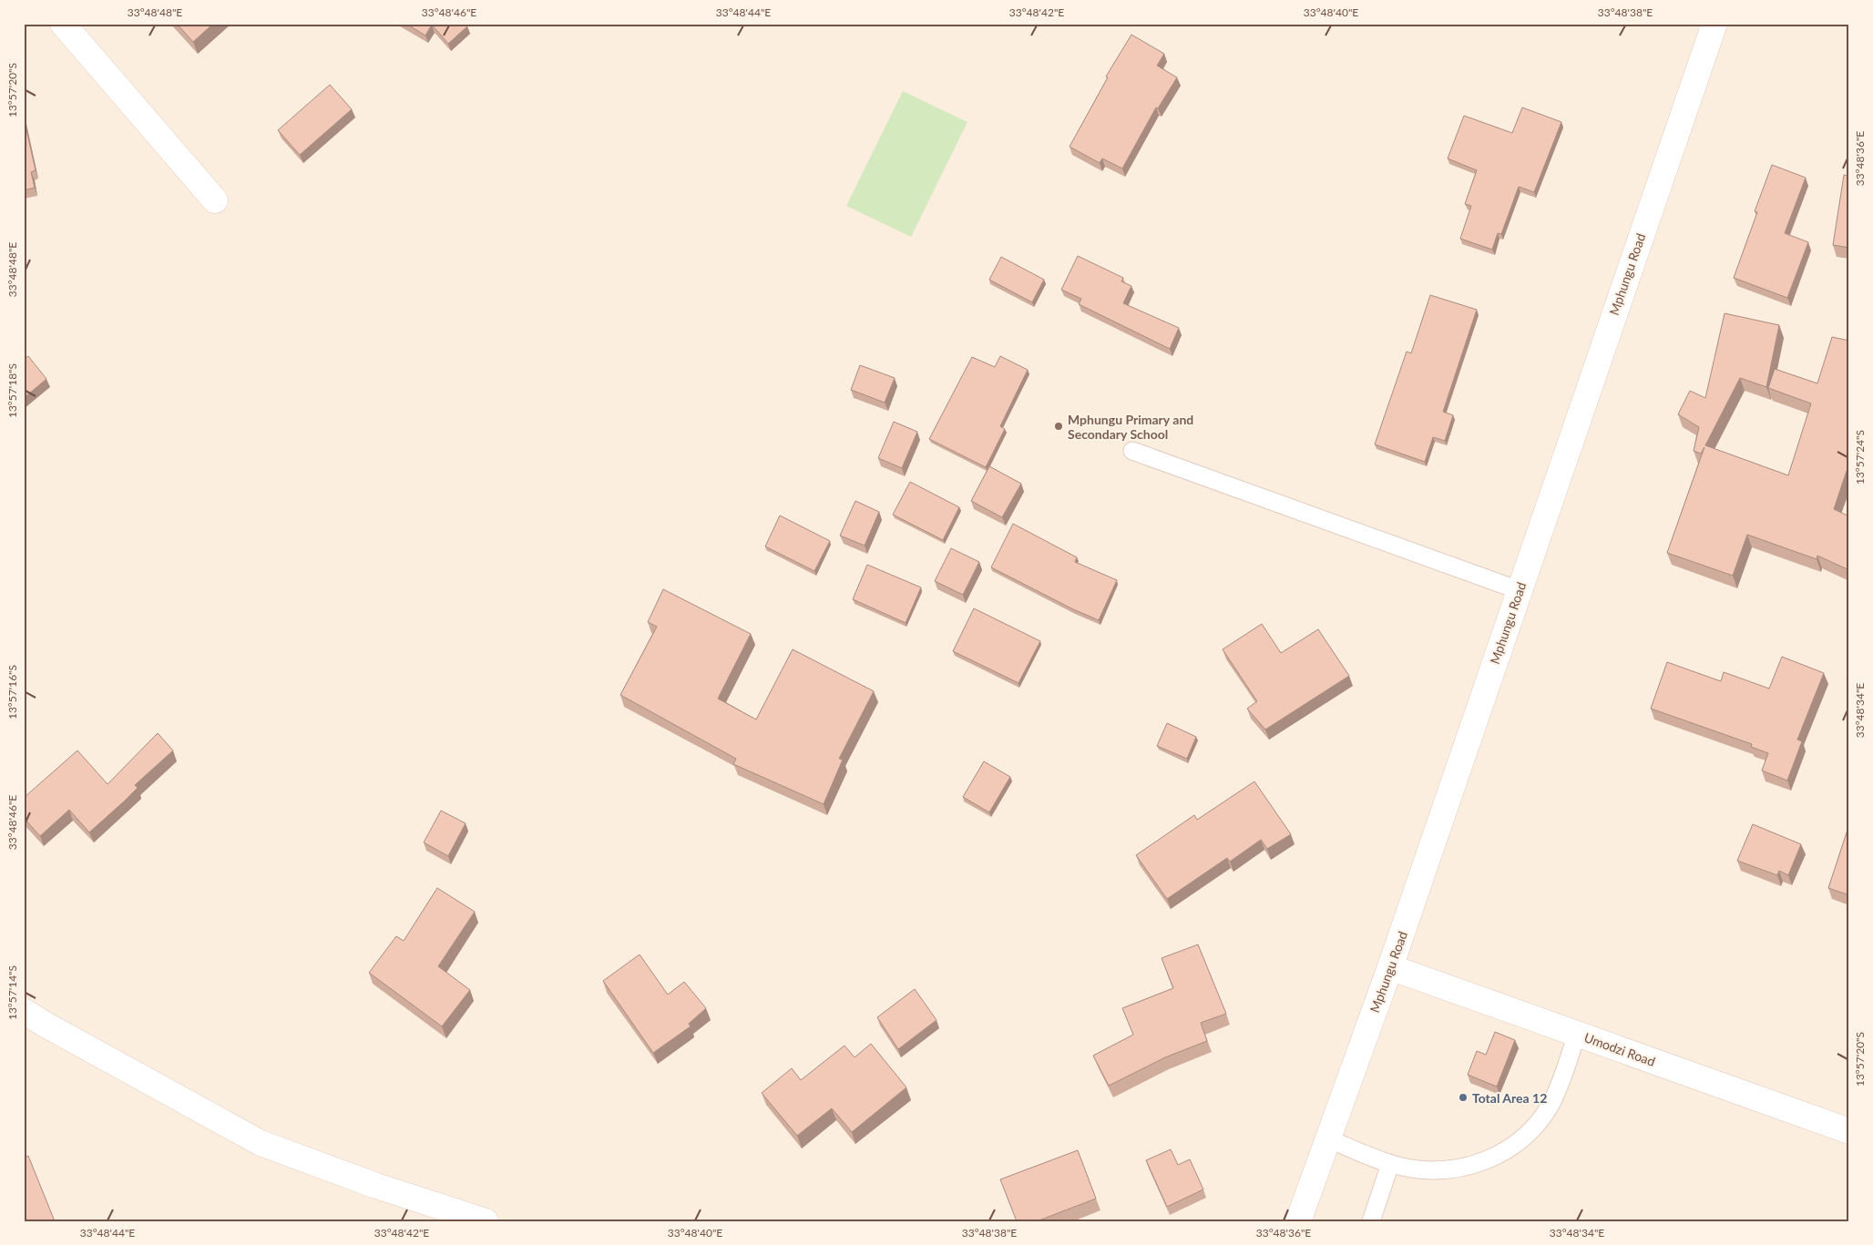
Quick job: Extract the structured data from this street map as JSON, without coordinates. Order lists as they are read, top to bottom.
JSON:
{
  "streets": {
    "street": ["Mphungu Road", "Umodzi Road"]
  },
  "crossings": [
    ["Mphungu Road", "Umodzi Road"]
  ],
  "places": ["Mphungu Primary and Secondary School", "Total Area 12"],
  "coordinates": [
    "33°48'48\"E",
    "33°48'46\"E",
    "33°48'44\"E",
    "33°48'42\"E",
    "33°48'40\"E",
    "33°48'38\"E",
    "13°57'20\"S",
    "33°48'36\"E",
    "13°57'18\"S",
    "13°57'24\"S",
    "13°57'16\"S",
    "33°48'34\"E",
    "13°57'14\"S"
  ]
}
